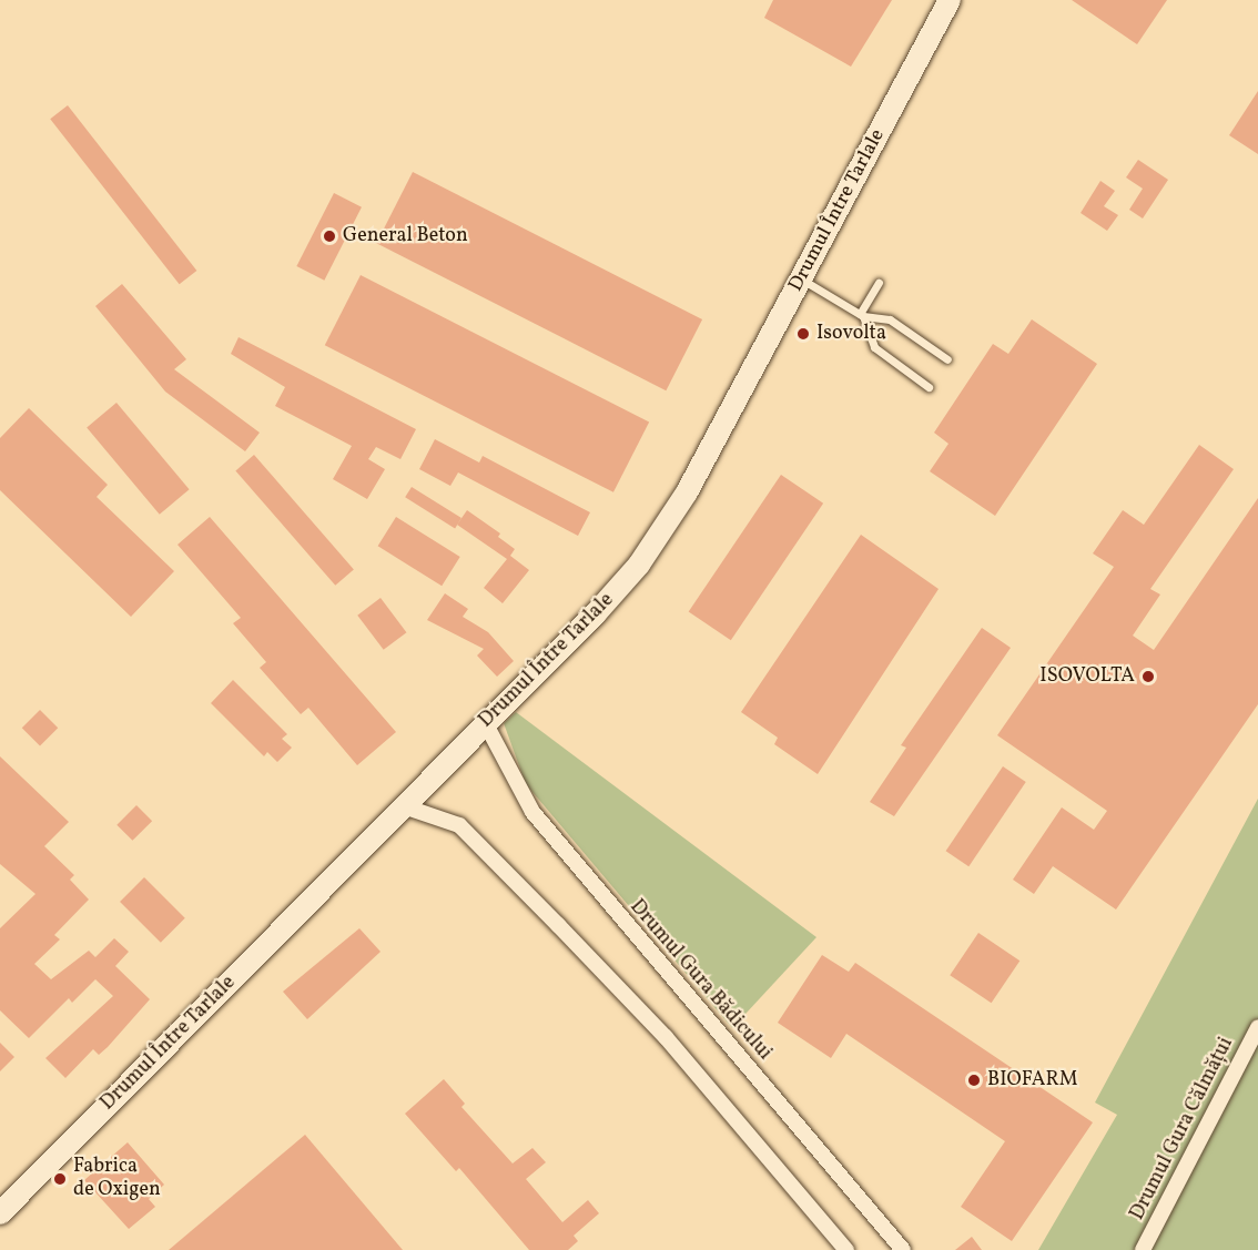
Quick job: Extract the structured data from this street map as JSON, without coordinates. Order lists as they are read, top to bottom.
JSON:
{
  "streets": {
    "main road": ["Drumul Între Tarlale"],
    "street": ["Drumul Gura Bădicului", "Drumul Gura Călmățui"]
  },
  "crossings": [
    ["Drumul Între Tarlale", "Drumul Gura Bădicului"]
  ],
  "places": [
    "General Beton",
    "Isovolta",
    "ISOVOLTA",
    "BIOFARM",
    "Fabrica de Oxigen"
  ]
}
